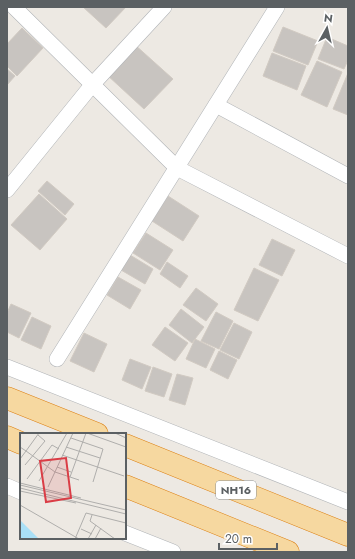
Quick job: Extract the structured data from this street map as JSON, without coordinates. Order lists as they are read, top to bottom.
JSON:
{
  "streets": {
    "highway": ["NH16"]
  },
  "scale_bar": "20 m",
  "north": "top"
}
